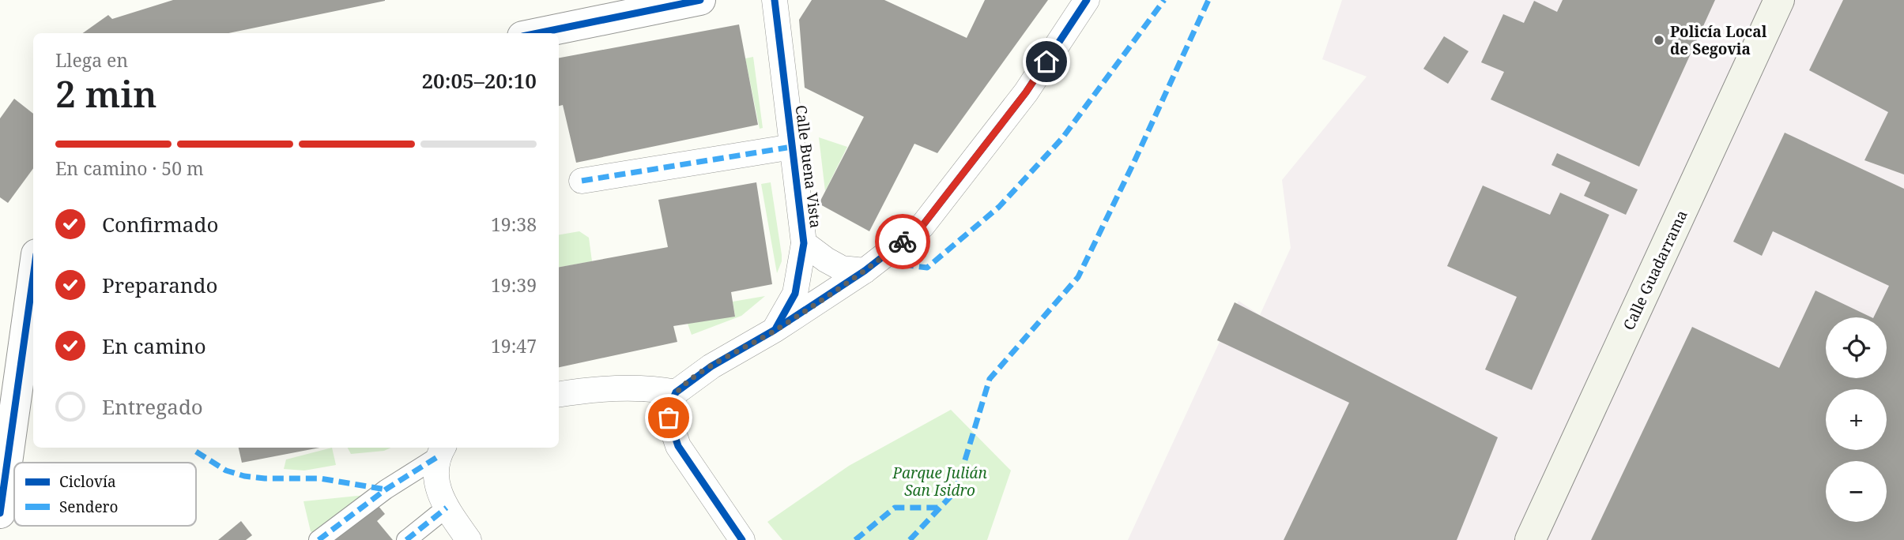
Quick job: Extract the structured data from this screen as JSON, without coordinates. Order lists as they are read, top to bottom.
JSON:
{
  "streets": {
    "main road": ["Calle Guadarrama"],
    "street": ["Calle Buena Vista"]
  },
  "parks": ["Parque Julián San Isidro"],
  "places": ["Policía Local de Segovia"],
  "legend": ["Ciclovía", "Sendero"],
  "page": {
    "heading": ["2 min", "Llega en", "20:05–20:10"],
    "bar": "En camino · 50 m",
    "list": [
      ["Confirmado", "19:38"],
      ["Preparando", "19:39"],
      ["En camino", "19:47"],
      "Entregado"
    ],
    "map_buttons": ["+", "−"]
  }
}
